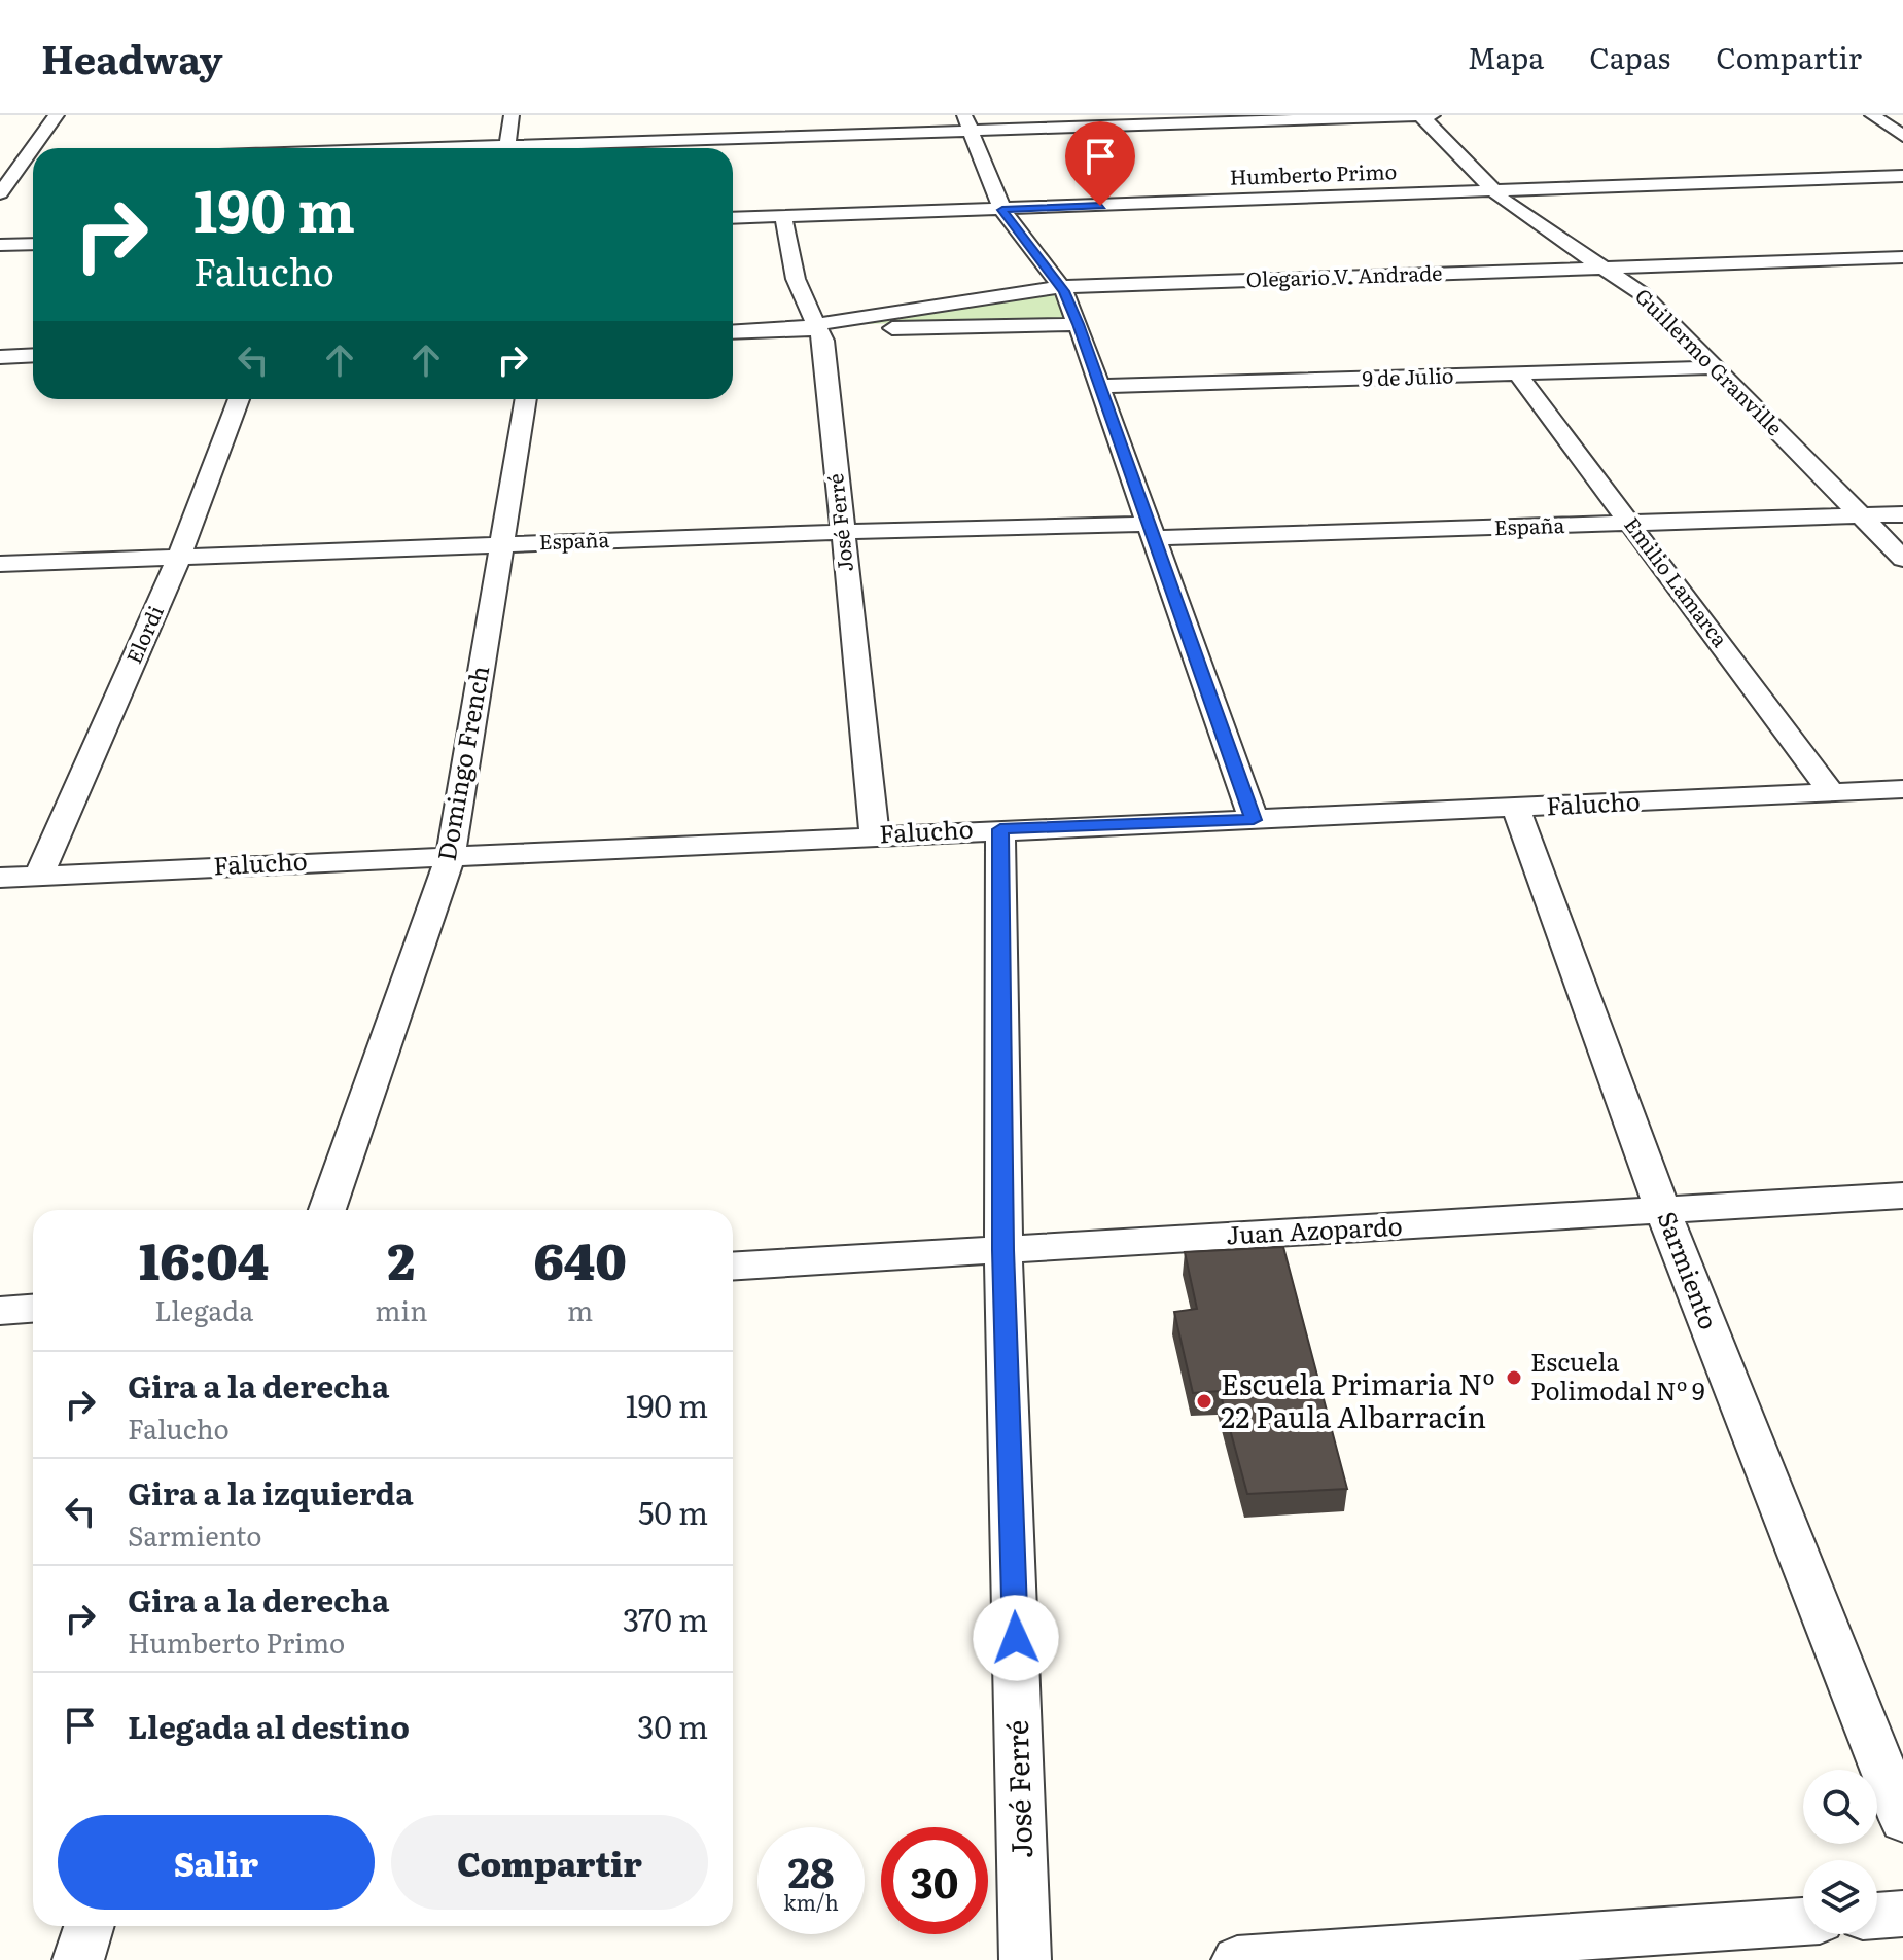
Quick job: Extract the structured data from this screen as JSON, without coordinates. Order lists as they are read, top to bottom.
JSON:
{
  "streets": {
    "street": [
      "Humberto Primo",
      "Olegario V. Andrade",
      "Guillermo Granville",
      "9 de Julio",
      "José Ferré",
      "España",
      "Emilio Lamarca",
      "Elordi",
      "Domingo French",
      "Falucho",
      "Juan Azopardo",
      "Sarmiento"
    ]
  },
  "crossings": [
    ["Humberto Primo", "Guillermo Granville"],
    ["Humberto Primo", "José Ferré"],
    ["Olegario V. Andrade", "Guillermo Granville"],
    ["Olegario V. Andrade", "José Ferré"],
    ["Guillermo Granville", "9 de Julio"],
    ["Guillermo Granville", "España"],
    ["9 de Julio", "Emilio Lamarca"],
    ["José Ferré", "España"],
    ["José Ferré", "Falucho"],
    ["José Ferré", "Juan Azopardo"],
    ["España", "Emilio Lamarca"],
    ["España", "Elordi"],
    ["España", "Domingo French"],
    ["Emilio Lamarca", "Falucho"],
    ["Elordi", "Falucho"],
    ["Domingo French", "Falucho"],
    ["Falucho", "Sarmiento"],
    ["Juan Azopardo", "Sarmiento"]
  ],
  "places": ["Escuela Polimodal Nº 9", "Escuela Primaria Nº 22 Paula Albarracín"],
  "page": {
    "header": "Headway",
    "nav": ["Mapa", "Capas", "Compartir"],
    "turn": ["190 m", "Falucho"],
    "eta": [
      "16:04",
      "Llegada",
      "2",
      "min",
      "640",
      "m"
    ],
    "list": [
      {
        "name": "Gira a la derecha",
        "note": "Falucho",
        "value": "190 m"
      },
      {
        "name": "Gira a la izquierda",
        "note": "Sarmiento",
        "value": "50 m"
      },
      {
        "name": "Gira a la derecha",
        "note": "Humberto Primo",
        "value": "370 m"
      },
      {
        "name": "Llegada al destino",
        "value": "30 m"
      }
    ],
    "buttons": ["Salir", "Compartir"],
    "speed": "28 km/h",
    "limit": "30"
  }
}
